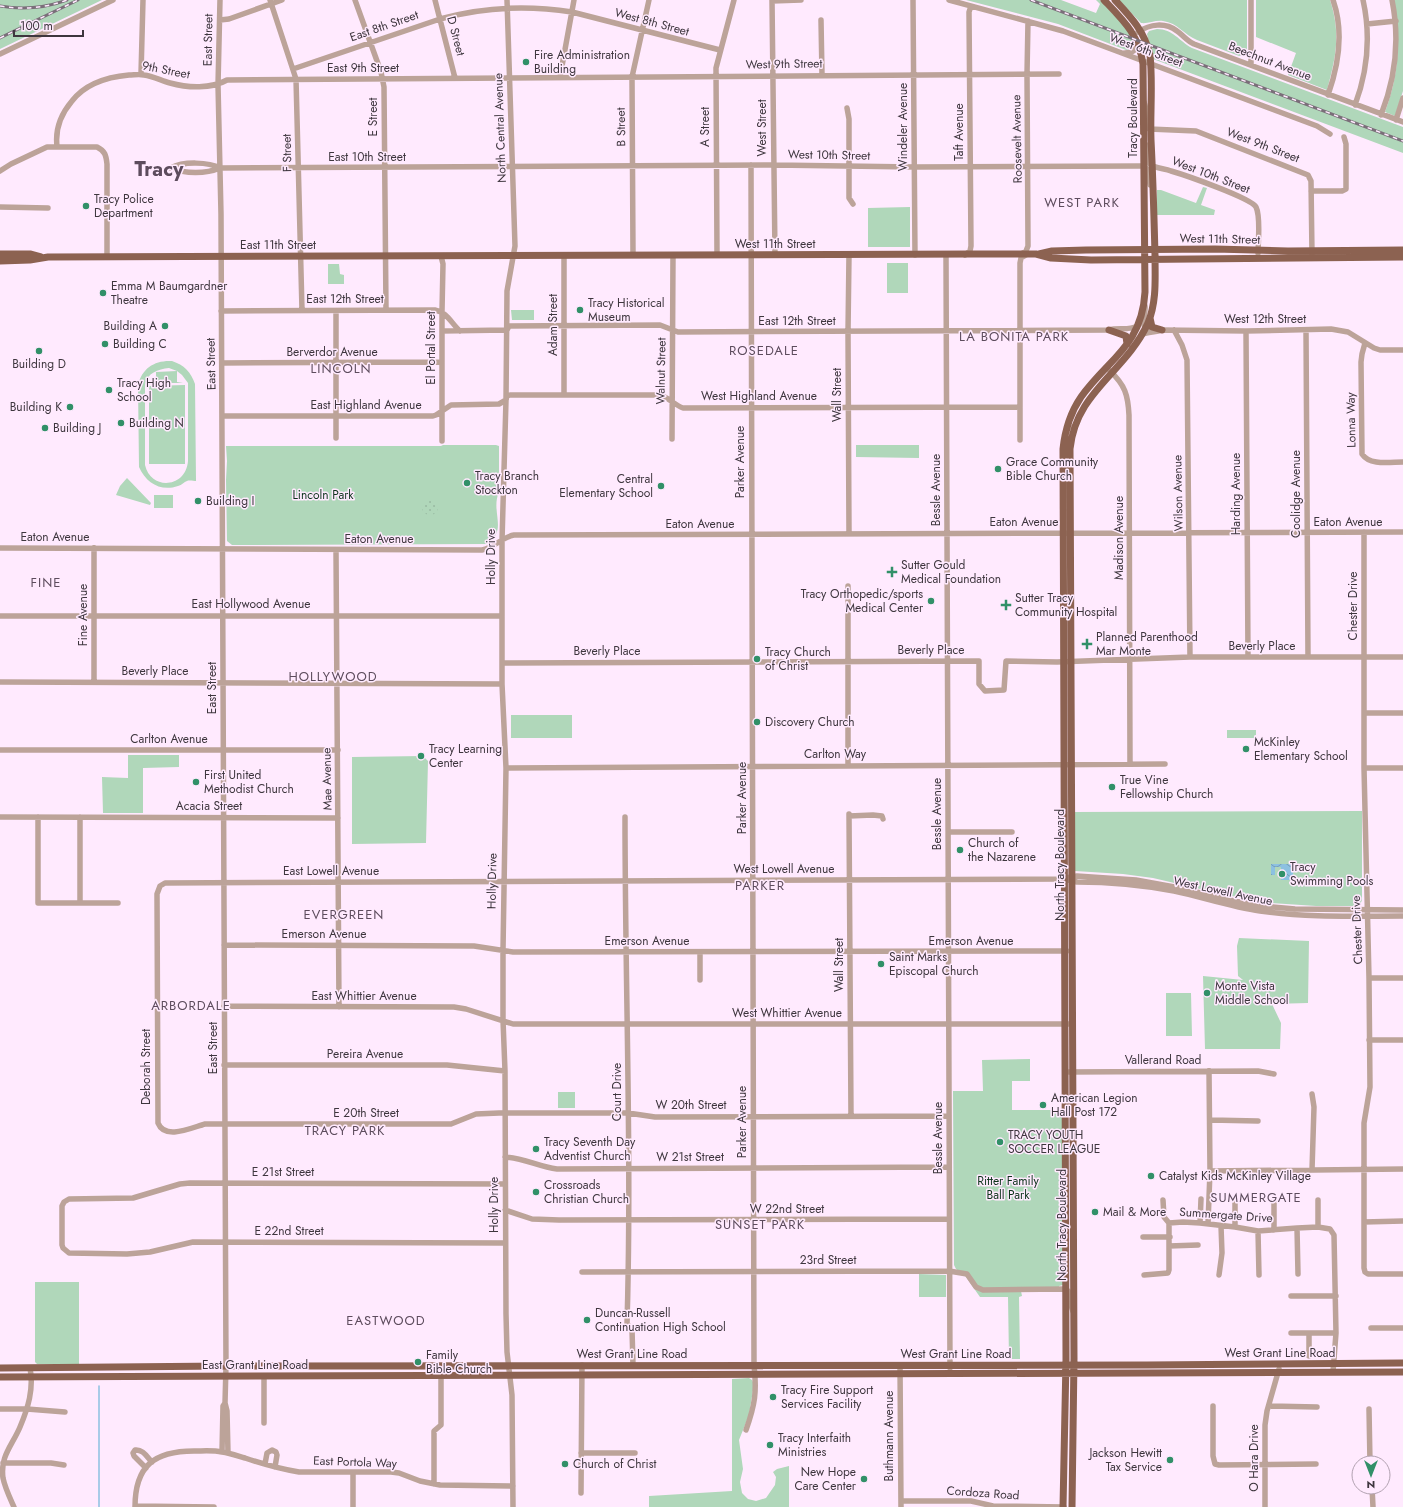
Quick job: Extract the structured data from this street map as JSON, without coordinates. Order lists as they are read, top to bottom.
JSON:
{
  "streets": {
    "main road": [
      "Tracy Boulevard",
      "West 11th Street",
      "East 11th Street",
      "North Tracy Boulevard",
      "West Grant Line Road",
      "East Grant Line Road"
    ],
    "street": [
      "West 8th Street",
      "East 8th Street",
      "D Street",
      "East Street",
      "West 6th Street",
      "Beechnut Avenue",
      "West 9th Street",
      "East 9th Street",
      "9th Street",
      "E Street",
      "B Street",
      "A Street",
      "Windeler Avenue",
      "North Central Avenue",
      "West Street",
      "Taft Avenue",
      "Roosevelt Avenue",
      "F Street",
      "West 10th Street",
      "East 10th Street",
      "East 12th Street",
      "West 12th Street",
      "Adam Street",
      "El Portal Street",
      "Berverdor Avenue",
      "Walnut Street",
      "Wall Street",
      "West Highland Avenue",
      "East Highland Avenue",
      "Lonna Way",
      "Parker Avenue",
      "Bessle Avenue",
      "Wilson Avenue",
      "Harding Avenue",
      "Coolidge Avenue",
      "Eaton Avenue",
      "Madison Avenue",
      "Holly Drive",
      "East Hollywood Avenue",
      "Chester Drive",
      "Fine Avenue",
      "Beverly Place",
      "Carlton Avenue",
      "Carlton Way",
      "Mae Avenue",
      "Acacia Street",
      "West Lowell Avenue",
      "East Lowell Avenue",
      "Emerson Avenue",
      "East Whittier Avenue",
      "West Whittier Avenue",
      "Pereira Avenue",
      "Vallerand Road",
      "Deborah Street",
      "Court Drive",
      "W 20th Street",
      "E 20th Street",
      "W 21st Street",
      "E 21st Street",
      "W 22nd Street",
      "Summergate Drive",
      "E 22nd Street",
      "23rd Street",
      "Buthmann Avenue",
      "O Hara Drive",
      "East Portola Way",
      "Cordoza Road"
    ]
  },
  "crossings": [
    ["West 8th Street", "East 8th Street"],
    ["West 8th Street", "B Street"],
    ["West 8th Street", "A Street"],
    ["West 8th Street", "North Central Avenue"],
    ["East 8th Street", "D Street"],
    ["East 8th Street", "E Street"],
    ["East 8th Street", "North Central Avenue"],
    ["East 8th Street", "F Street"],
    ["D Street", "East 9th Street"],
    ["East Street", "East 9th Street"],
    ["East Street", "9th Street"],
    ["East Street", "East 10th Street"],
    ["East Street", "East 11th Street"],
    ["East Street", "East 12th Street"],
    ["East Street", "Berverdor Avenue"],
    ["East Street", "East Highland Avenue"],
    ["East Street", "Eaton Avenue"],
    ["East Street", "East Hollywood Avenue"],
    ["East Street", "Beverly Place"],
    ["East Street", "Carlton Avenue"],
    ["East Street", "Acacia Street"],
    ["East Street", "East Lowell Avenue"],
    ["East Street", "Emerson Avenue"],
    ["East Street", "East Whittier Avenue"],
    ["East Street", "Pereira Avenue"],
    ["East Street", "E 20th Street"],
    ["East Street", "E 21st Street"],
    ["East Street", "E 22nd Street"],
    ["East Street", "East Grant Line Road"],
    ["West 6th Street", "Tracy Boulevard"],
    ["West 6th Street", "Taft Avenue"],
    ["West 6th Street", "Roosevelt Avenue"],
    ["Beechnut Avenue", "Tracy Boulevard"],
    ["West 9th Street", "East 9th Street"],
    ["West 9th Street", "Tracy Boulevard"],
    ["West 9th Street", "B Street"],
    ["West 9th Street", "A Street"],
    ["West 9th Street", "Windeler Avenue"],
    ["West 9th Street", "North Central Avenue"],
    ["West 9th Street", "West Street"],
    ["West 9th Street", "Taft Avenue"],
    ["West 9th Street", "Roosevelt Avenue"],
    ["West 9th Street", "West 11th Street"],
    ["East 9th Street", "9th Street"],
    ["East 9th Street", "E Street"],
    ["East 9th Street", "North Central Avenue"],
    ["East 9th Street", "F Street"],
    ["E Street", "East 10th Street"],
    ["E Street", "East 11th Street"],
    ["E Street", "East 12th Street"],
    ["Tracy Boulevard", "West 10th Street"],
    ["Tracy Boulevard", "West 11th Street"],
    ["Tracy Boulevard", "North Tracy Boulevard"],
    ["B Street", "West 10th Street"],
    ["B Street", "West 11th Street"],
    ["A Street", "West 10th Street"],
    ["A Street", "West 11th Street"],
    ["Windeler Avenue", "West 10th Street"],
    ["Windeler Avenue", "West 11th Street"],
    ["North Central Avenue", "West 10th Street"],
    ["North Central Avenue", "East 10th Street"],
    ["North Central Avenue", "West 11th Street"],
    ["North Central Avenue", "East 11th Street"],
    ["North Central Avenue", "Holly Drive"],
    ["West Street", "West 10th Street"],
    ["West Street", "West 11th Street"],
    ["Taft Avenue", "West 10th Street"],
    ["Taft Avenue", "West 11th Street"],
    ["Roosevelt Avenue", "West 10th Street"],
    ["Roosevelt Avenue", "West 11th Street"],
    ["Roosevelt Avenue", "East 12th Street"],
    ["Roosevelt Avenue", "West Highland Avenue"],
    ["F Street", "East 10th Street"],
    ["F Street", "East 11th Street"],
    ["F Street", "East 12th Street"],
    ["West 10th Street", "East 10th Street"],
    ["West 10th Street", "West 11th Street"],
    ["West 10th Street", "Parker Avenue"],
    ["West 11th Street", "East 11th Street"],
    ["West 11th Street", "Adam Street"],
    ["West 11th Street", "Walnut Street"],
    ["West 11th Street", "Wall Street"],
    ["West 11th Street", "Parker Avenue"],
    ["West 11th Street", "Bessle Avenue"],
    ["West 11th Street", "Holly Drive"],
    ["West 11th Street", "North Tracy Boulevard"],
    ["East 11th Street", "El Portal Street"],
    ["East 11th Street", "Holly Drive"],
    ["East 12th Street", "West 12th Street"],
    ["East 12th Street", "Adam Street"],
    ["East 12th Street", "El Portal Street"],
    ["East 12th Street", "Walnut Street"],
    ["East 12th Street", "Wall Street"],
    ["East 12th Street", "Parker Avenue"],
    ["East 12th Street", "Bessle Avenue"],
    ["East 12th Street", "Holly Drive"],
    ["East 12th Street", "North Tracy Boulevard"],
    ["West 12th Street", "Lonna Way"],
    ["West 12th Street", "Wilson Avenue"],
    ["West 12th Street", "Harding Avenue"],
    ["West 12th Street", "Coolidge Avenue"],
    ["Adam Street", "West Highland Avenue"],
    ["El Portal Street", "Berverdor Avenue"],
    ["El Portal Street", "East Highland Avenue"],
    ["Walnut Street", "West Highland Avenue"],
    ["Wall Street", "West Highland Avenue"],
    ["Wall Street", "Eaton Avenue"],
    ["Wall Street", "West Lowell Avenue"],
    ["Wall Street", "Emerson Avenue"],
    ["Wall Street", "West Whittier Avenue"],
    ["Wall Street", "W 20th Street"],
    ["West Highland Avenue", "East Highland Avenue"],
    ["West Highland Avenue", "Parker Avenue"],
    ["West Highland Avenue", "Bessle Avenue"],
    ["West Highland Avenue", "Holly Drive"],
    ["East Highland Avenue", "Holly Drive"],
    ["Parker Avenue", "Eaton Avenue"],
    ["Parker Avenue", "Beverly Place"],
    ["Parker Avenue", "Carlton Way"],
    ["Parker Avenue", "West Lowell Avenue"],
    ["Parker Avenue", "Emerson Avenue"],
    ["Parker Avenue", "West Whittier Avenue"],
    ["Parker Avenue", "W 20th Street"],
    ["Parker Avenue", "W 21st Street"],
    ["Parker Avenue", "W 22nd Street"],
    ["Parker Avenue", "23rd Street"],
    ["Parker Avenue", "West Grant Line Road"],
    ["Bessle Avenue", "Eaton Avenue"],
    ["Bessle Avenue", "Beverly Place"],
    ["Bessle Avenue", "Carlton Way"],
    ["Bessle Avenue", "West Lowell Avenue"],
    ["Bessle Avenue", "Emerson Avenue"],
    ["Bessle Avenue", "West Whittier Avenue"],
    ["Bessle Avenue", "W 20th Street"],
    ["Bessle Avenue", "W 21st Street"],
    ["Bessle Avenue", "W 22nd Street"],
    ["Bessle Avenue", "23rd Street"],
    ["Bessle Avenue", "West Grant Line Road"],
    ["Wilson Avenue", "Eaton Avenue"],
    ["Wilson Avenue", "Beverly Place"],
    ["Harding Avenue", "Eaton Avenue"],
    ["Harding Avenue", "Beverly Place"],
    ["Coolidge Avenue", "Eaton Avenue"],
    ["Coolidge Avenue", "Beverly Place"],
    ["Eaton Avenue", "Madison Avenue"],
    ["Eaton Avenue", "Holly Drive"],
    ["Eaton Avenue", "Chester Drive"],
    ["Eaton Avenue", "Fine Avenue"],
    ["Eaton Avenue", "Mae Avenue"],
    ["Eaton Avenue", "North Tracy Boulevard"],
    ["Madison Avenue", "Beverly Place"],
    ["Madison Avenue", "Carlton Way"],
    ["Madison Avenue", "North Tracy Boulevard"],
    ["Holly Drive", "East Hollywood Avenue"],
    ["Holly Drive", "Beverly Place"],
    ["Holly Drive", "Carlton Way"],
    ["Holly Drive", "West Lowell Avenue"],
    ["Holly Drive", "East Lowell Avenue"],
    ["Holly Drive", "Emerson Avenue"],
    ["Holly Drive", "East Whittier Avenue"],
    ["Holly Drive", "West Whittier Avenue"],
    ["Holly Drive", "Pereira Avenue"],
    ["Holly Drive", "W 20th Street"],
    ["Holly Drive", "E 20th Street"],
    ["Holly Drive", "W 21st Street"],
    ["Holly Drive", "E 21st Street"],
    ["Holly Drive", "W 22nd Street"],
    ["Holly Drive", "E 22nd Street"],
    ["Holly Drive", "West Grant Line Road"],
    ["Holly Drive", "East Grant Line Road"],
    ["Holly Drive", "East Portola Way"],
    ["East Hollywood Avenue", "Fine Avenue"],
    ["East Hollywood Avenue", "Mae Avenue"],
    ["Chester Drive", "Beverly Place"],
    ["Chester Drive", "West Lowell Avenue"],
    ["Fine Avenue", "Beverly Place"],
    ["Beverly Place", "Mae Avenue"],
    ["Beverly Place", "North Tracy Boulevard"],
    ["Carlton Avenue", "Mae Avenue"],
    ["Carlton Way", "North Tracy Boulevard"],
    ["Mae Avenue", "Acacia Street"],
    ["Mae Avenue", "East Lowell Avenue"],
    ["Mae Avenue", "Emerson Avenue"],
    ["Mae Avenue", "East Whittier Avenue"],
    ["North Tracy Boulevard", "West Lowell Avenue"],
    ["North Tracy Boulevard", "Emerson Avenue"],
    ["North Tracy Boulevard", "West Whittier Avenue"],
    ["North Tracy Boulevard", "Vallerand Road"],
    ["North Tracy Boulevard", "23rd Street"],
    ["North Tracy Boulevard", "West Grant Line Road"],
    ["North Tracy Boulevard", "Cordoza Road"],
    ["West Lowell Avenue", "East Lowell Avenue"],
    ["West Lowell Avenue", "Court Drive"],
    ["East Lowell Avenue", "Deborah Street"],
    ["Emerson Avenue", "Court Drive"],
    ["East Whittier Avenue", "West Whittier Avenue"],
    ["West Whittier Avenue", "Court Drive"],
    ["Vallerand Road", "Summergate Drive"],
    ["Deborah Street", "E 20th Street"],
    ["Court Drive", "W 20th Street"],
    ["Court Drive", "W 21st Street"],
    ["Court Drive", "W 22nd Street"],
    ["Court Drive", "23rd Street"],
    ["Court Drive", "West Grant Line Road"],
    ["W 20th Street", "E 20th Street"],
    ["E 21st Street", "E 22nd Street"],
    ["West Grant Line Road", "East Grant Line Road"],
    ["West Grant Line Road", "Buthmann Avenue"],
    ["West Grant Line Road", "O Hara Drive"],
    ["Buthmann Avenue", "Cordoza Road"]
  ],
  "districts": [
    "Tracy",
    "WEST PARK",
    "LA BONITA PARK",
    "ROSEDALE",
    "LINCOLN",
    "FINE",
    "HOLLYWOOD",
    "PARKER",
    "EVERGREEN",
    "ARBORDALE",
    "TRACY PARK",
    "SUMMERGATE",
    "SUNSET PARK",
    "EASTWOOD"
  ],
  "parks": ["Lincoln Park", "Ritter Family Ball Park"],
  "places": {
    "other": [
      "Fire Administration Building",
      "Tracy Police Department",
      "Emma M Baumgardner Theatre",
      "Tracy Historical Museum",
      "Building A",
      "Building C",
      "Building D",
      "Tracy High School",
      "Building K",
      "Building N",
      "Building J",
      "Grace Community Bible Church",
      "Tracy Branch Stockton",
      "Central Elementary School",
      "Building I",
      "Tracy Orthopedic/sports Medical Center",
      "Tracy Church of Christ",
      "Discovery Church",
      "McKinley Elementary School",
      "Tracy Learning Center",
      "First United Methodist Church",
      "True Vine Fellowship Church",
      "Church of the Nazarene",
      "Tracy Swimming Pools",
      "Saint Marks Episcopal Church",
      "Monte Vista Middle School",
      "American Legion Hall Post 172",
      "TRACY YOUTH SOCCER LEAGUE",
      "Tracy Seventh Day Adventist Church",
      "Catalyst Kids McKinley Village",
      "Crossroads Christian Church",
      "Mail & More",
      "Duncan-Russell Continuation High School",
      "Family Bible Church",
      "Tracy Fire Support Services Facility",
      "Tracy Interfaith Ministries",
      "Jackson Hewitt Tax Service",
      "Church of Christ",
      "New Hope Care Center"
    ],
    "health": ["Sutter Gould Medical Foundation", "Sutter Tracy Community Hospital", "Planned Parenthood Mar Monte"]
  },
  "scale_bar": "100 m",
  "north": "bottom"
}
